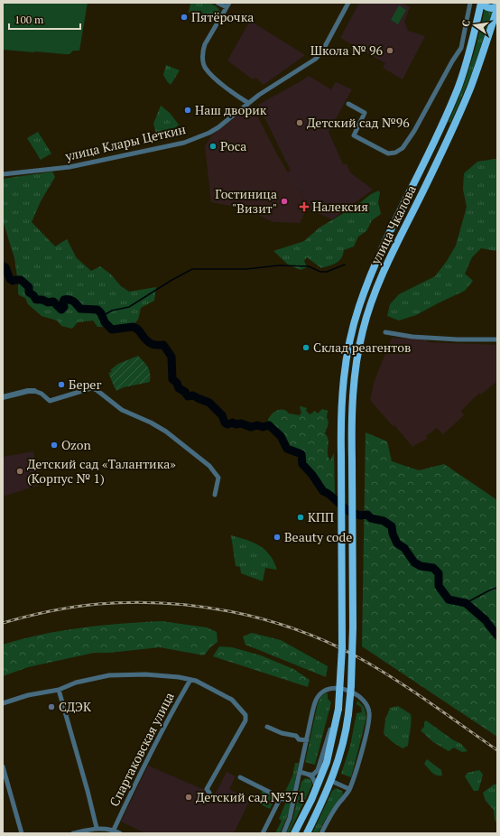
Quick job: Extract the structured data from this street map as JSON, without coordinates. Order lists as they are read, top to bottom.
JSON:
{
  "streets": {
    "main road": ["улица Чкалова"],
    "street": ["улица Клары Цеткин", "Спартаковская улица"]
  },
  "places": {
    "other": [
      "Пятёрочка",
      "Школа № 96",
      "Наш дворик",
      "Детский сад №96",
      "Роса",
      "Гостиница \"Визит\"",
      "Склад реагентов",
      "Берег",
      "Ozon",
      "Детский сад «Талантика» (Корпус № 1)",
      "КПП",
      "Beauty code",
      "СДЭК",
      "Детский сад №371"
    ],
    "health": ["Налексия"]
  },
  "scale_bar": "100 m",
  "north": "left"
}
